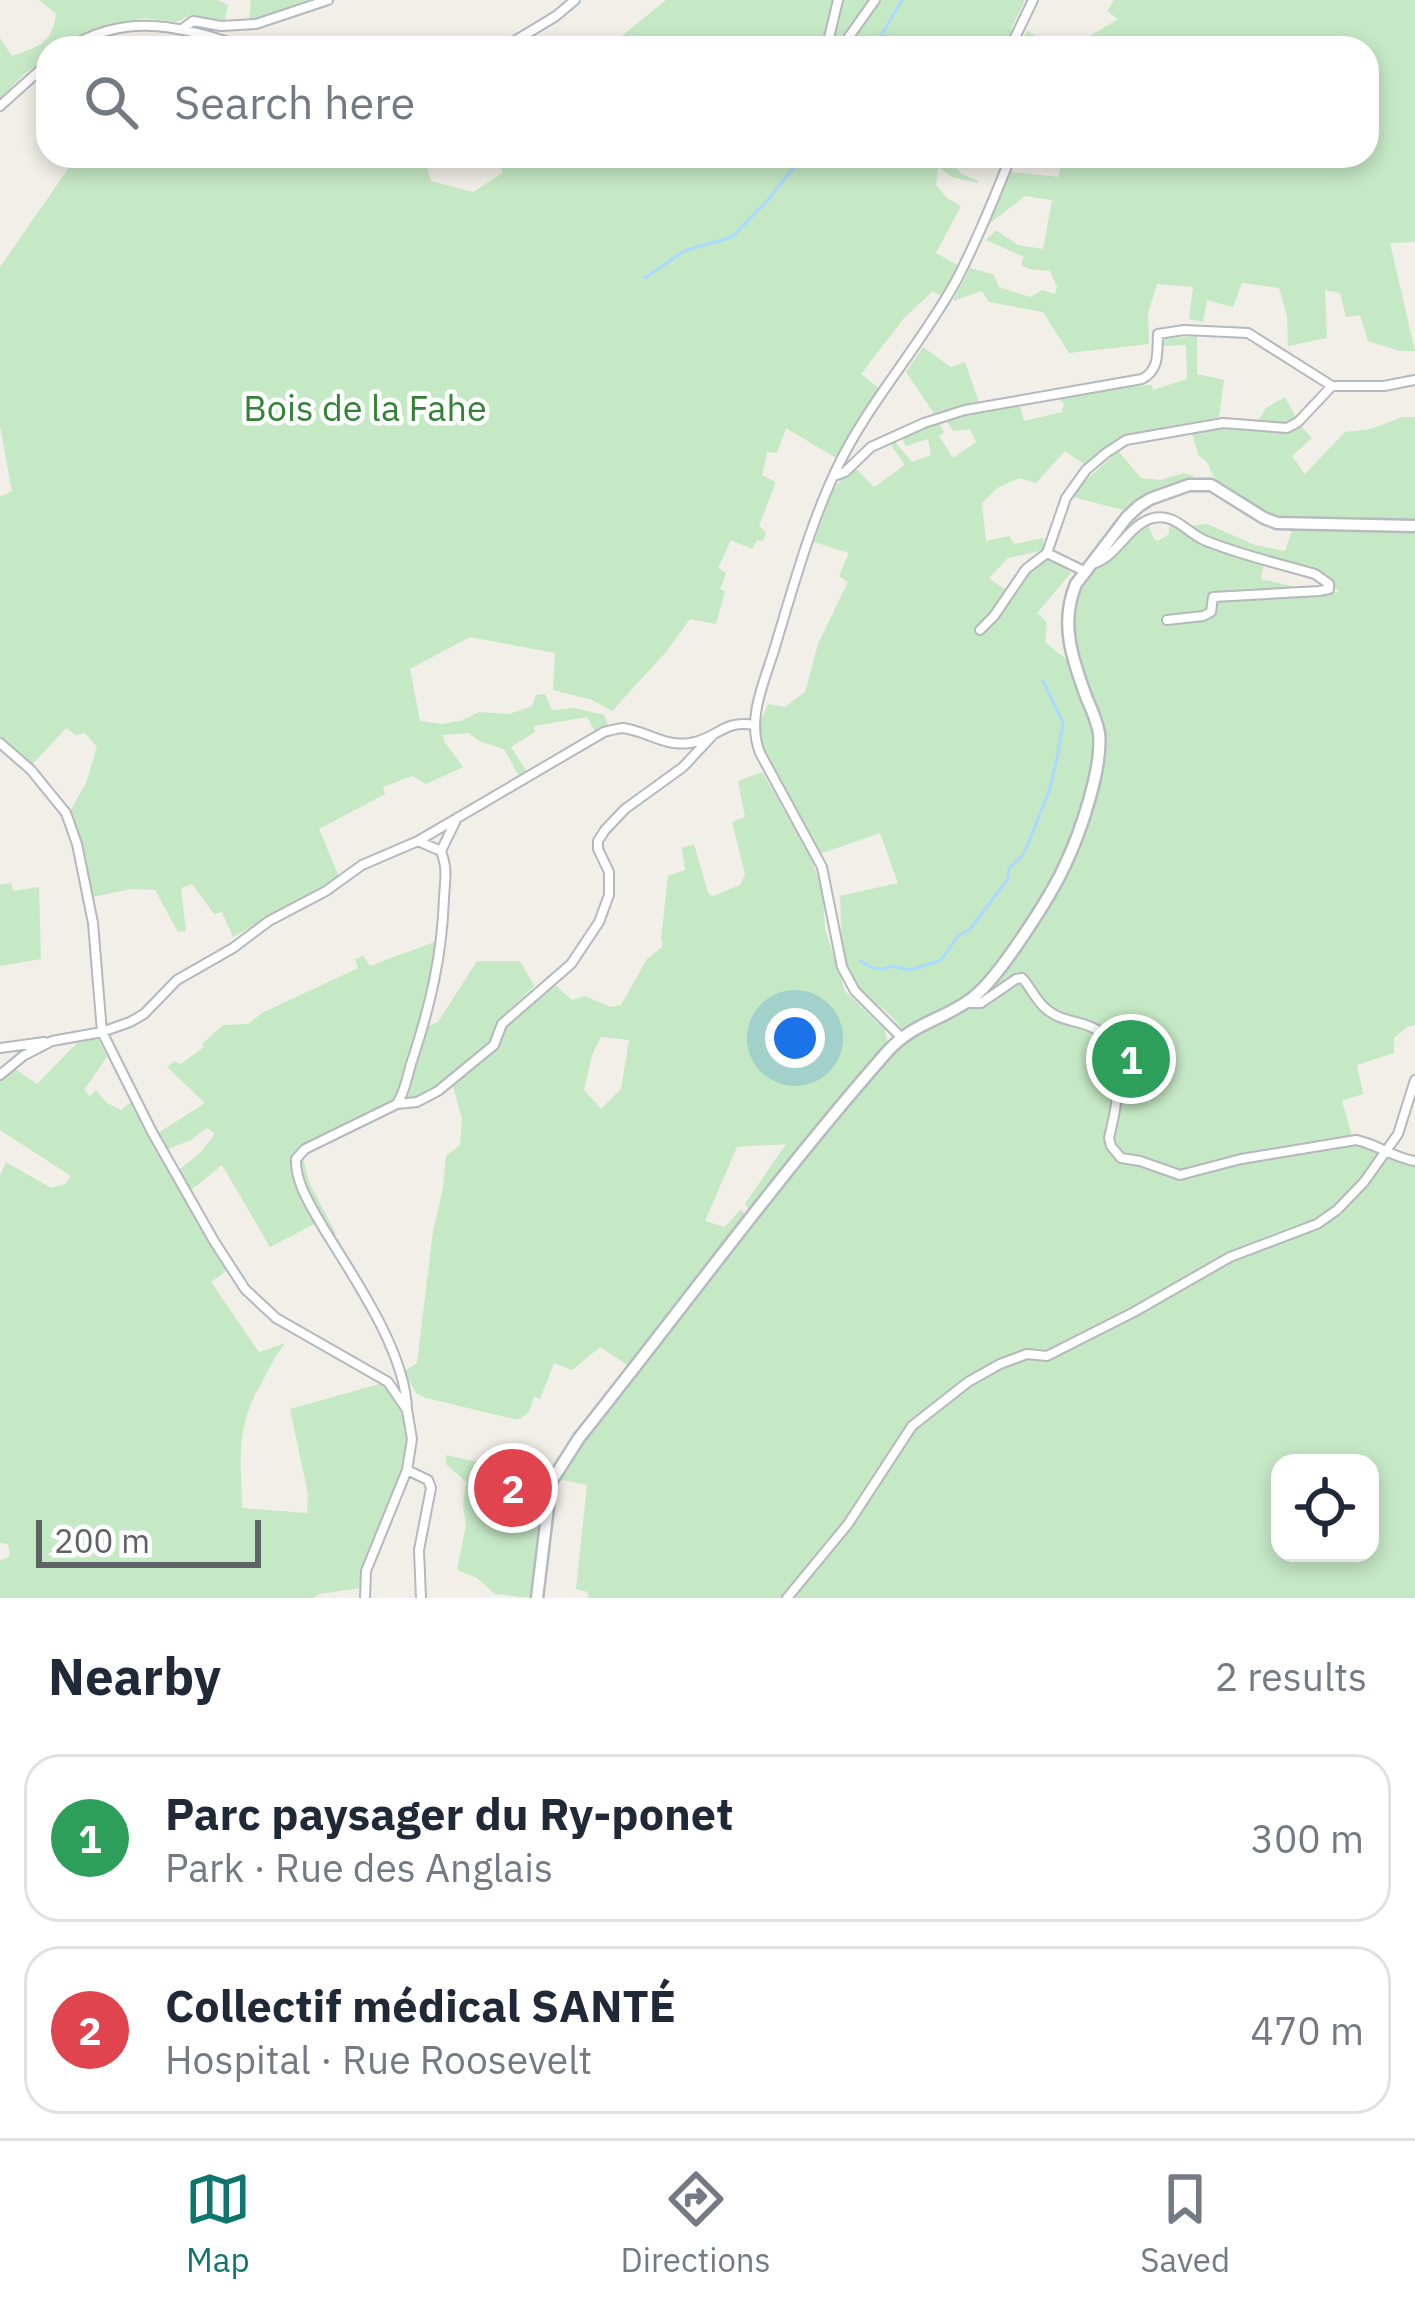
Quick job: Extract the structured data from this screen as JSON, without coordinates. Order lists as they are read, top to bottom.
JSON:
{
  "parks": ["Bois de la Fahe"],
  "scale_bar": "200 m",
  "page": {
    "search": "Search here",
    "pins": ["1", "2"],
    "scale": "200 m",
    "heading": ["Nearby", "2 results"],
    "list": [
      {
        "mark": "1",
        "name": "Parc paysager du Ry-ponet",
        "note": "Park · Rue des Anglais",
        "value": "300 m"
      },
      {
        "mark": "2",
        "name": "Collectif médical SANTÉ",
        "note": "Hospital · Rue Roosevelt",
        "value": "470 m"
      }
    ],
    "nav": ["Map", "Directions", "Saved"]
  }
}
